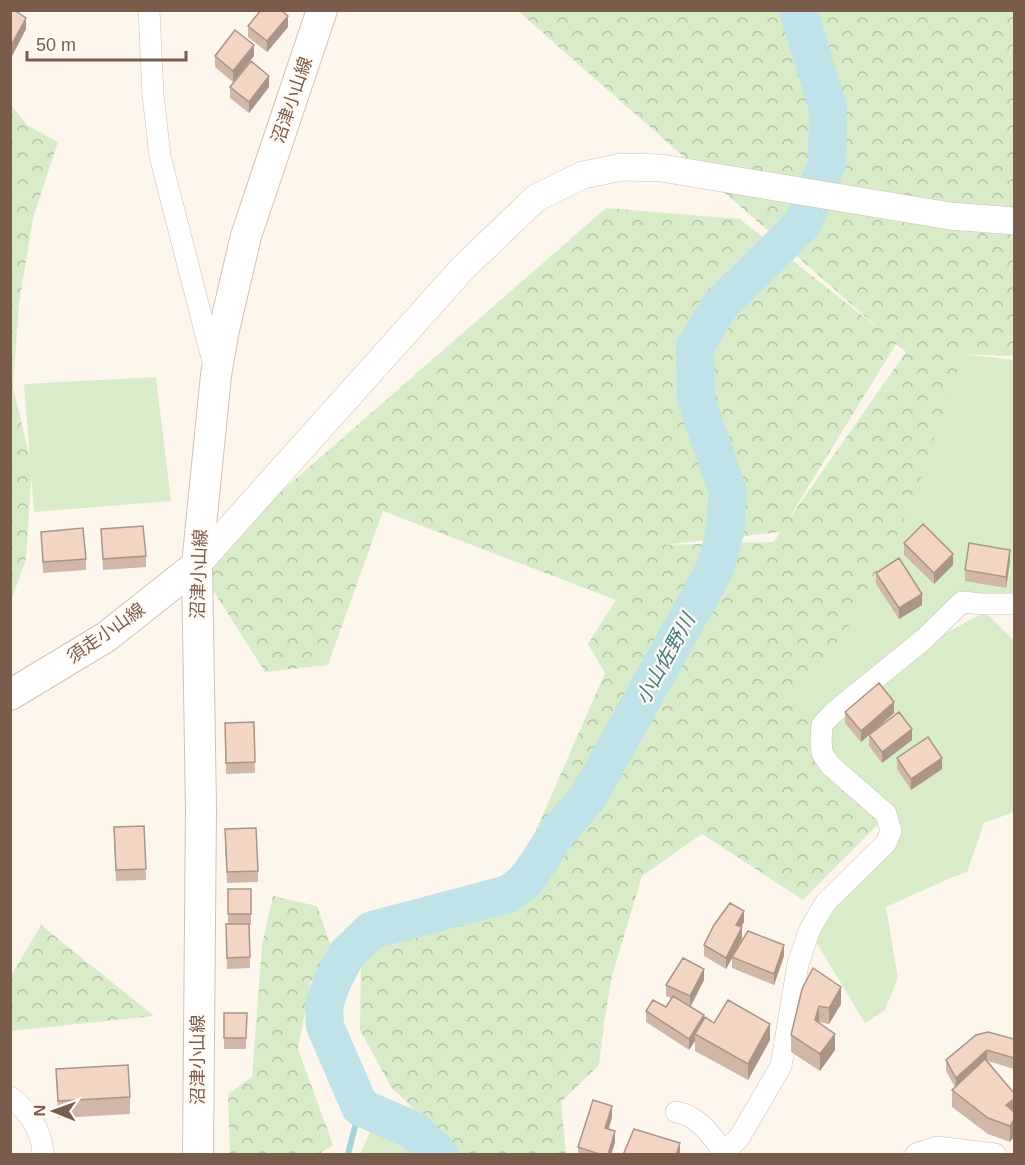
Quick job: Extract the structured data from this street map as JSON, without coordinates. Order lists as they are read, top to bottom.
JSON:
{
  "streets": {
    "main road": ["沼津小山線", "須走小山線"]
  },
  "crossings": [
    ["沼津小山線", "須走小山線"]
  ],
  "water": ["小山佐野川"],
  "scale_bar": "50 m",
  "north": "left"
}
